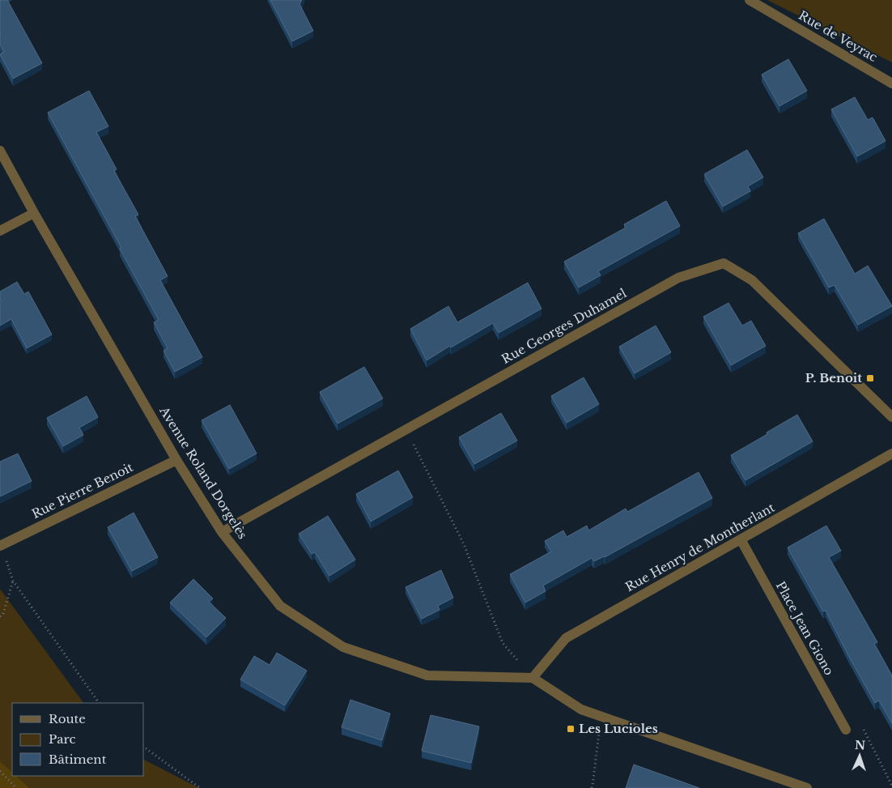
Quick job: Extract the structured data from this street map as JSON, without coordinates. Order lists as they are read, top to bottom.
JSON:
{
  "streets": {
    "street": [
      "Rue de Veyrac",
      "Rue Georges Duhamel",
      "Avenue Roland Dorgelès",
      "Rue Pierre Benoit",
      "Rue Henry de Montherlant",
      "Place Jean Giono"
    ]
  },
  "crossings": [
    ["Rue Georges Duhamel", "Avenue Roland Dorgelès"],
    ["Avenue Roland Dorgelès", "Rue Pierre Benoit"],
    ["Avenue Roland Dorgelès", "Rue Henry de Montherlant"],
    ["Rue Henry de Montherlant", "Place Jean Giono"]
  ],
  "places": {
    "transit": ["P. Benoit", "Les Lucioles"]
  },
  "legend": ["Route", "Parc", "Bâtiment"],
  "north": "top"
}
